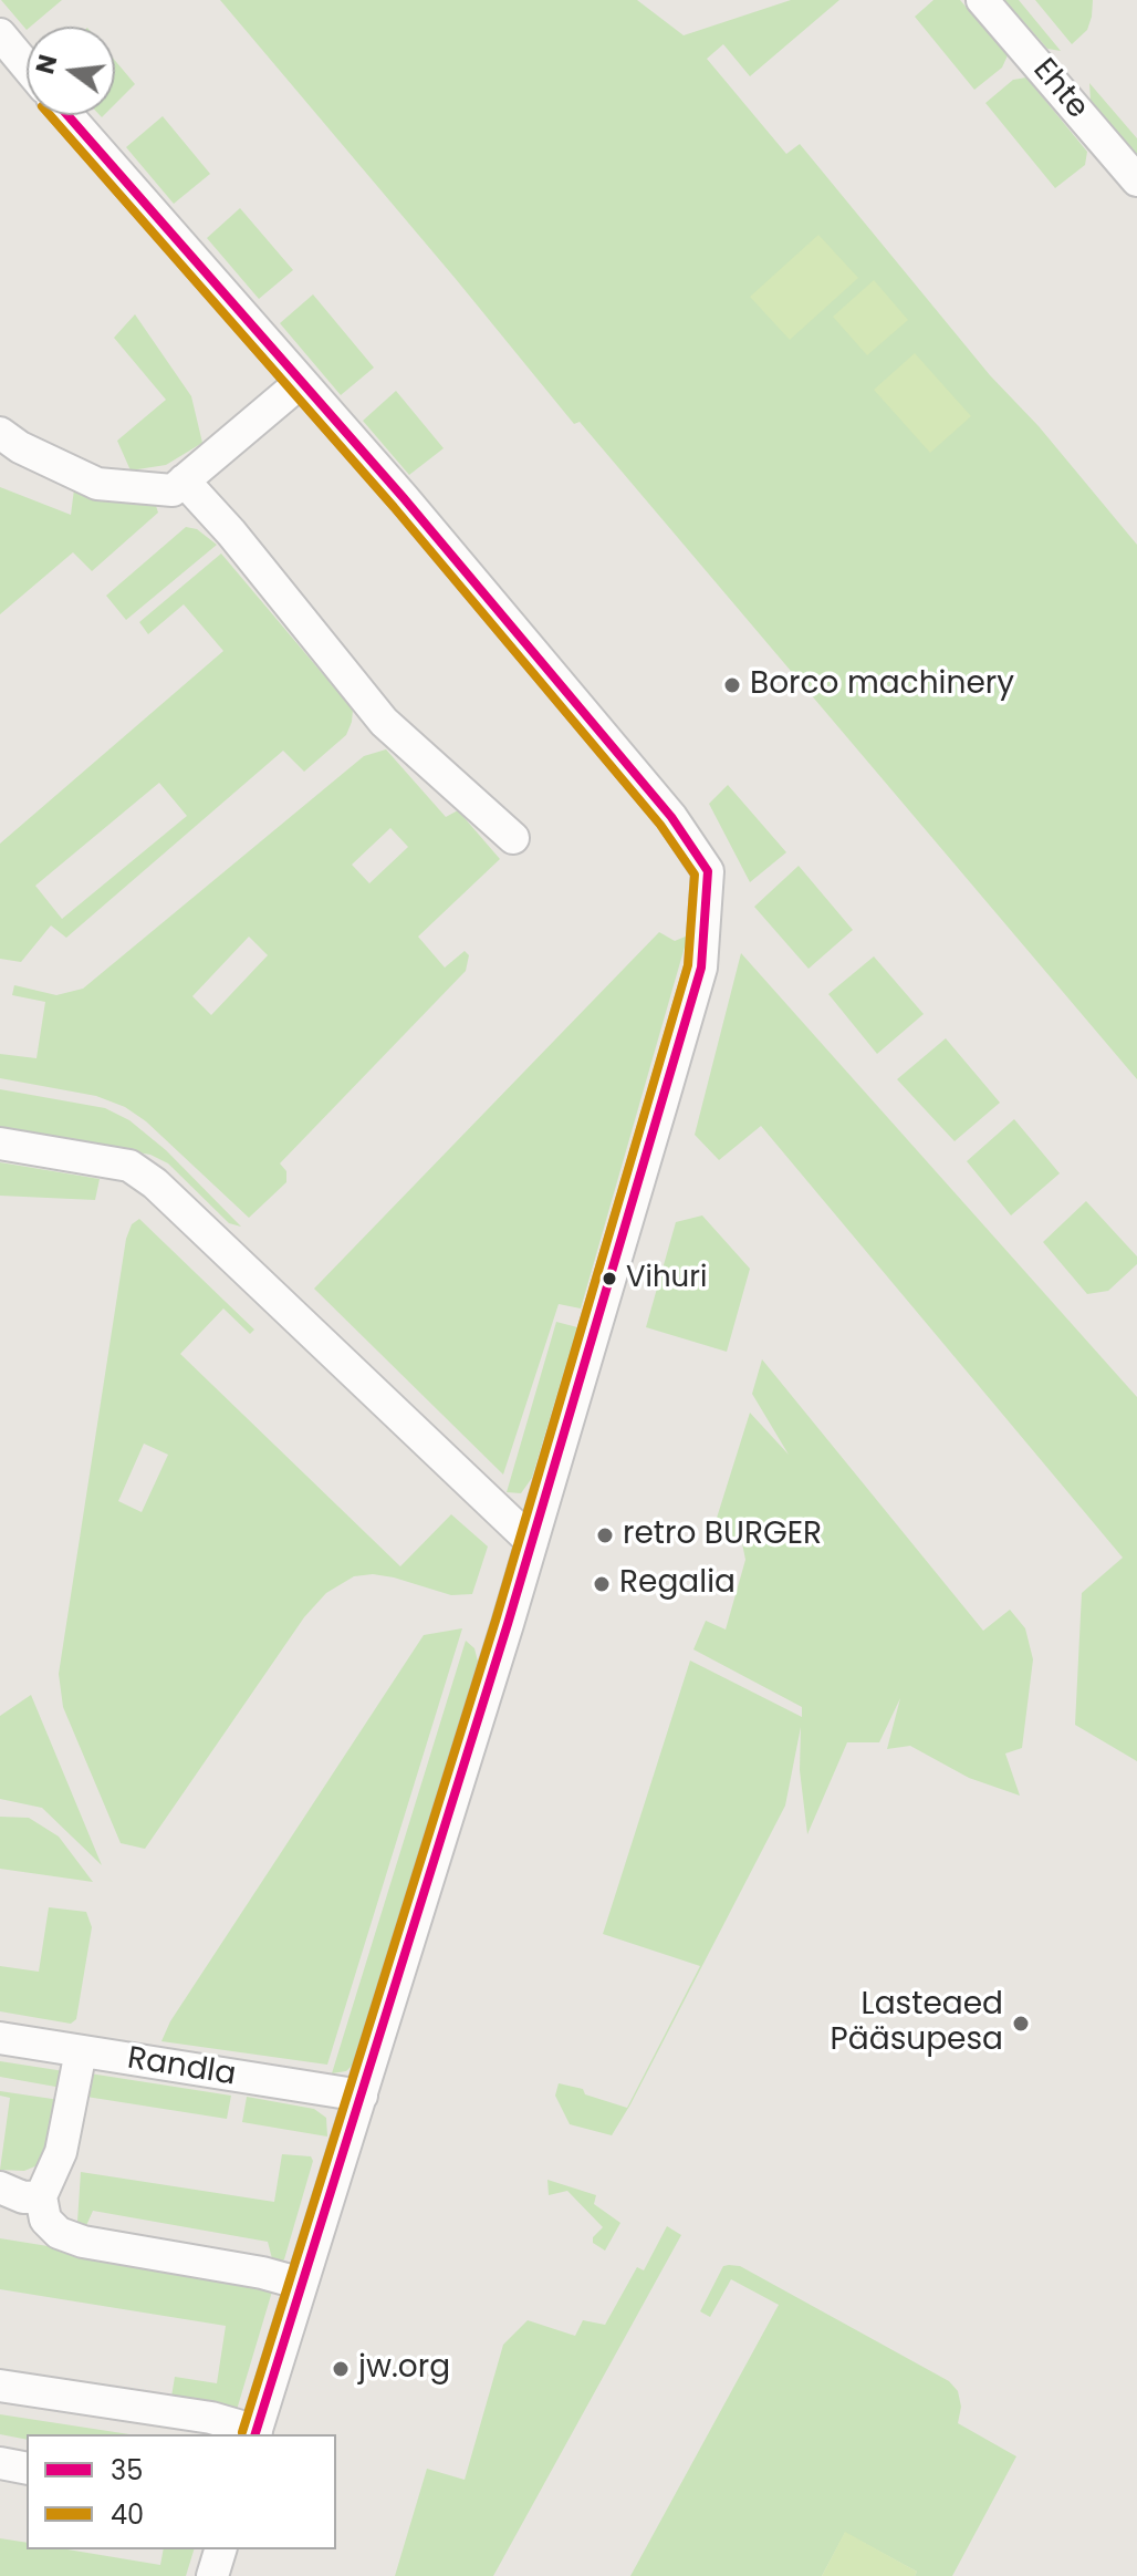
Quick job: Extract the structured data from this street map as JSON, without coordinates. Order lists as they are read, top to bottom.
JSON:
{
  "streets": {
    "street": ["Ehte", "Randla"]
  },
  "places": [
    "Borco machinery",
    "Vihuri",
    "retro BURGER",
    "Regalia",
    "Lasteaed Pääsupesa",
    "jw.org"
  ],
  "lines": ["transit line 35", "transit line 40"],
  "legend": ["35", "40"],
  "north": "left"
}
